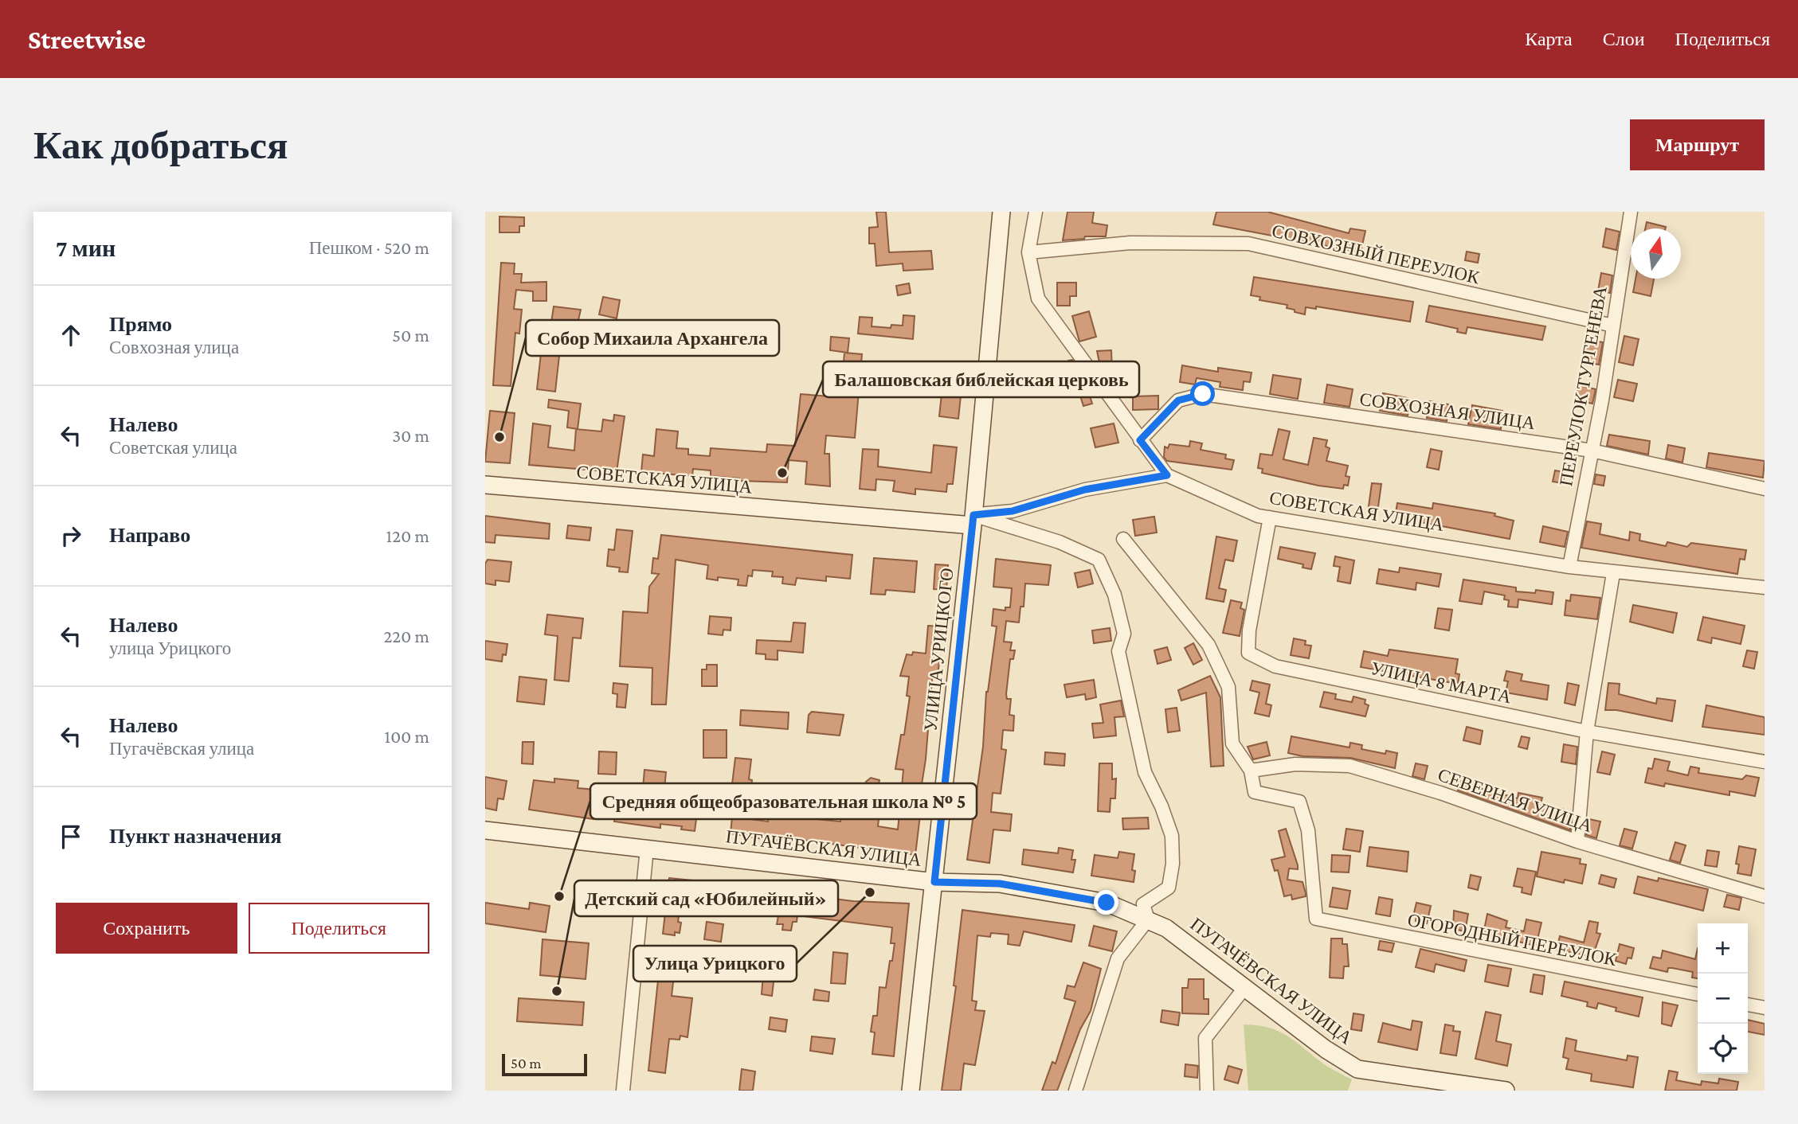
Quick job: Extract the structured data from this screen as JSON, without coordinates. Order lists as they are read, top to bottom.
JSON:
{
  "streets": {
    "main road": ["СОВЕТСКАЯ УЛИЦА", "УЛИЦА УРИЦКОГО", "ПУГАЧЁВСКАЯ УЛИЦА"],
    "street": [
      "СОВХОЗНЫЙ ПЕРЕУЛОК",
      "ПЕРЕУЛОК ТУРГЕНЕВА",
      "СОВХОЗНАЯ УЛИЦА",
      "УЛИЦА 8 МАРТА",
      "СЕВЕРНАЯ УЛИЦА",
      "ОГОРОДНЫЙ ПЕРЕУЛОК"
    ]
  },
  "crossings": [
    ["СОВХОЗНЫЙ ПЕРЕУЛОК", "ПЕРЕУЛОК ТУРГЕНЕВА"],
    ["СОВХОЗНЫЙ ПЕРЕУЛОК", "СОВЕТСКАЯ УЛИЦА"],
    ["ПЕРЕУЛОК ТУРГЕНЕВА", "СОВХОЗНАЯ УЛИЦА"],
    ["ПЕРЕУЛОК ТУРГЕНЕВА", "СОВЕТСКАЯ УЛИЦА"],
    ["СОВХОЗНАЯ УЛИЦА", "СОВЕТСКАЯ УЛИЦА"],
    ["СОВЕТСКАЯ УЛИЦА", "УЛИЦА УРИЦКОГО"],
    ["СОВЕТСКАЯ УЛИЦА", "УЛИЦА 8 МАРТА"],
    ["УЛИЦА УРИЦКОГО", "ПУГАЧЁВСКАЯ УЛИЦА"],
    ["СЕВЕРНАЯ УЛИЦА", "ОГОРОДНЫЙ ПЕРЕУЛОК"]
  ],
  "places": [
    "Собор Михаила Архангела",
    "Балашовская библейская церковь",
    "Улица Урицкого",
    "Средняя общеобразовательная школа № 5",
    "Детский сад «Юбилейный»"
  ],
  "scale_bar": "50 m",
  "north": "top",
  "page": {
    "header": "Streetwise",
    "nav": ["Карта", "Слои", "Поделиться"],
    "buttons": [
      "Маршрут",
      ["Сохранить", "Поделиться"]
    ],
    "title": "Как добраться",
    "heading": ["7 мин", "Пешком · 520 m"],
    "list": [
      ["Прямо", "Совхозная улица", "50 m"],
      ["Налево", "Советская улица", "30 m"],
      ["Направо", "120 m"],
      ["Налево", "улица Урицкого", "220 m"],
      ["Налево", "Пугачёвская улица", "100 m"],
      "Пункт назначения"
    ],
    "map_buttons": ["+", "−"],
    "scale": "50 m"
  }
}
